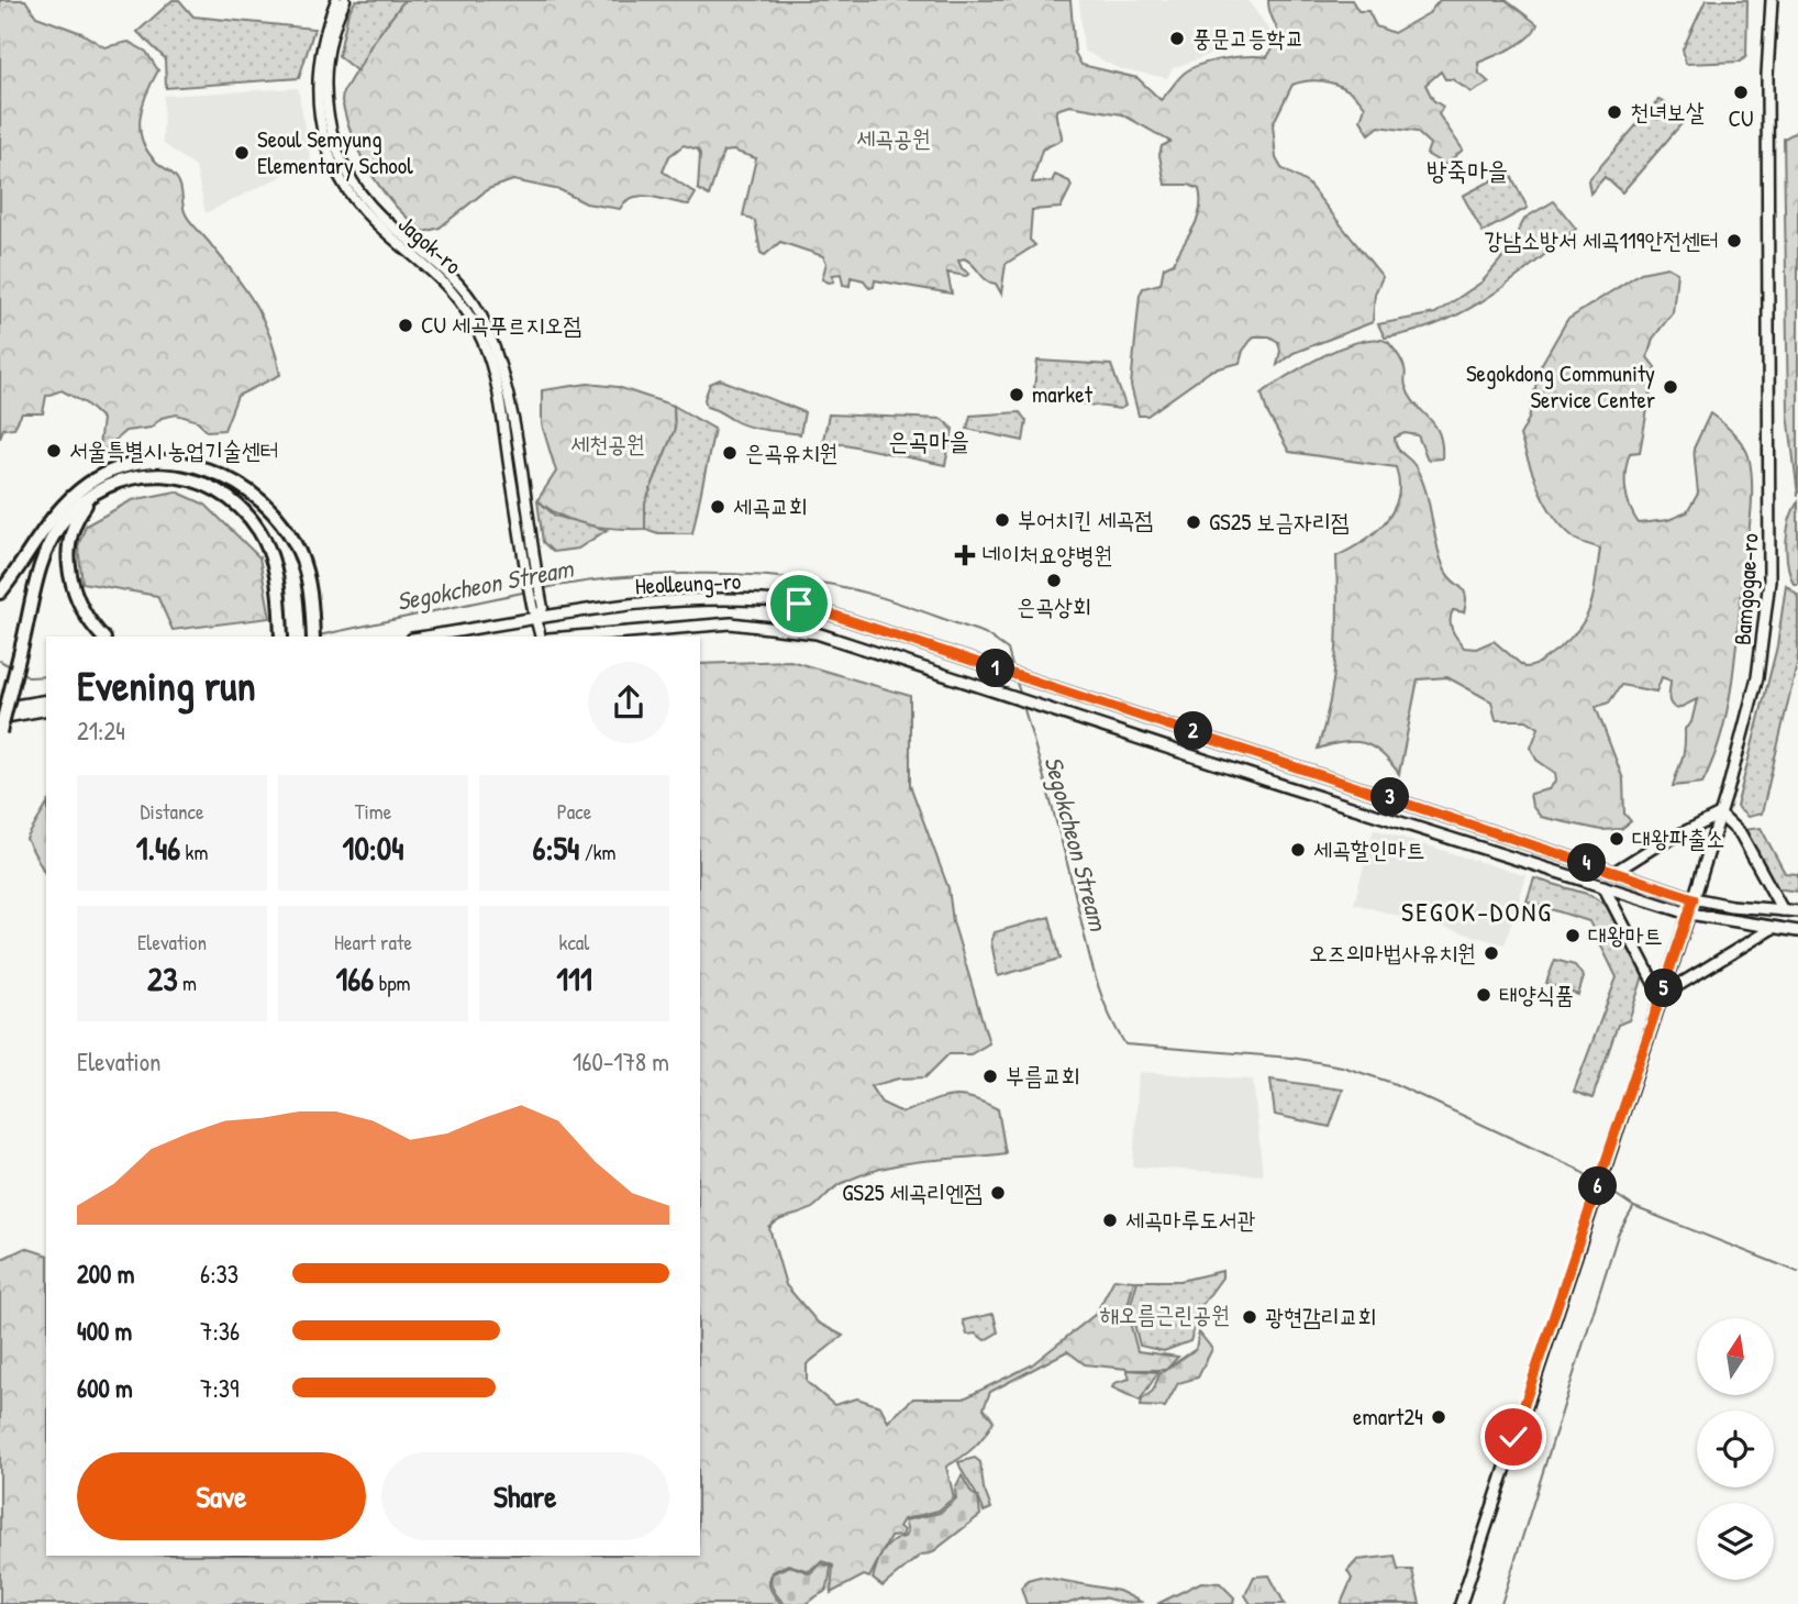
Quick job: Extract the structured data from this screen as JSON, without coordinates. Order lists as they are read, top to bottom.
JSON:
{
  "streets": {
    "main road": ["Jagok-ro", "Heolleung-ro", "Bamgogae-ro"]
  },
  "crossings": [
    ["Jagok-ro", "Heolleung-ro"],
    ["Heolleung-ro", "Bamgogae-ro"]
  ],
  "districts": ["방죽마을", "은곡마을", "SEGOK-DONG"],
  "water": ["Segokcheon Stream"],
  "parks": ["세곡공원", "세천공원", "해오름근린공원"],
  "places": {
    "other": [
      "풍문고등학교",
      "CU",
      "천녀보살",
      "Seoul Semyung Elementary School",
      "강남소방서 세곡119안전센터",
      "CU 세곡푸르지오점",
      "Segokdong Community Service Center",
      "market",
      "서울특별시 농업기술센터",
      "은곡유치원",
      "세곡교회",
      "부어치킨 세곡점",
      "GS25 보금자리점",
      "은곡상회",
      "대왕파출소",
      "세곡할인마트",
      "대왕마트",
      "오즈의마법사유치원",
      "태양식품",
      "부름교회",
      "GS25 세곡리엔점",
      "세곡마루도서관",
      "광현감리교회",
      "emart24"
    ],
    "health": ["네이처요양병원"]
  },
  "north": "top",
  "page": {
    "heading": ["Evening run", "21:24"],
    "pins": [
      "1",
      "2",
      "3",
      "4",
      "5",
      "6"
    ],
    "stats": [
      ["Distance", "1.46 km"],
      ["Time", "10:04"],
      ["Pace", "6:54 /km"],
      ["Elevation", "23 m"],
      ["Heart rate", "166 bpm"],
      ["kcal", "111"]
    ],
    "chart": ["Elevation", "160–178 m"],
    "list": [
      {
        "name": "200 m",
        "note": "6:33"
      },
      {
        "name": "400 m",
        "note": "7:36"
      },
      {
        "name": "600 m",
        "note": "7:39"
      }
    ],
    "buttons": ["Save", "Share"]
  }
}
